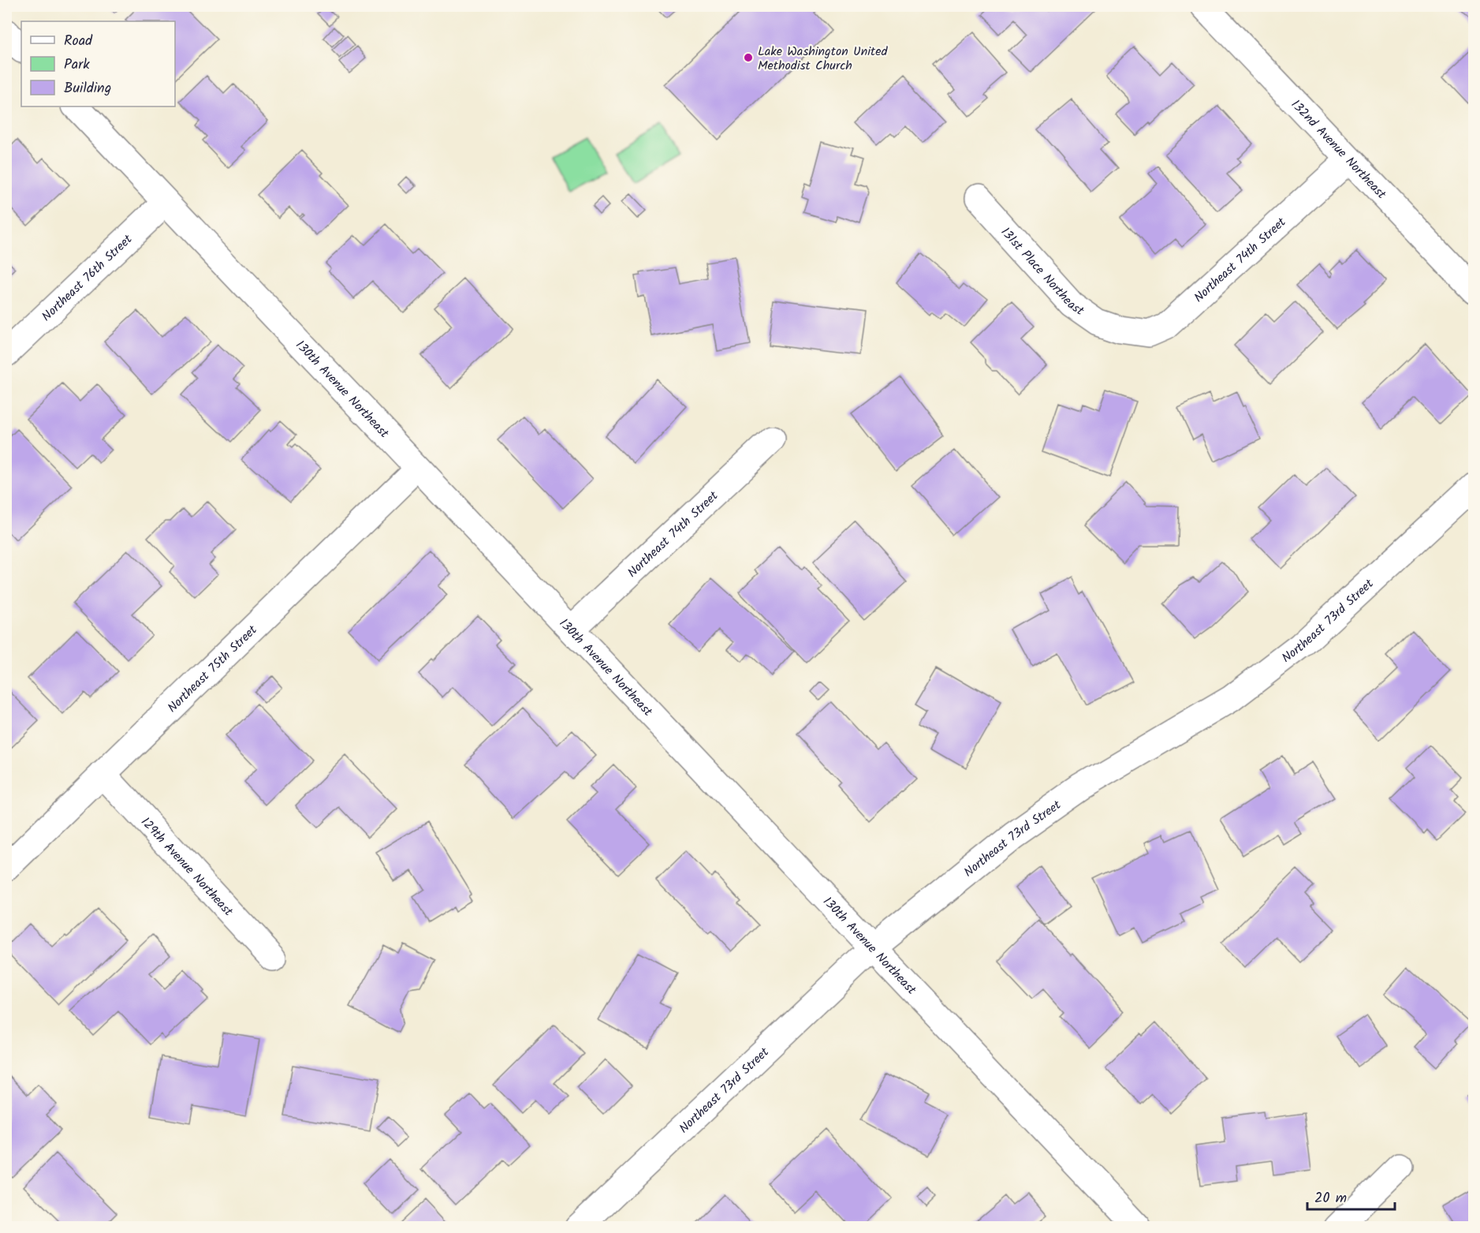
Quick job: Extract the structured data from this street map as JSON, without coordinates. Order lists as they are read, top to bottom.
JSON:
{
  "streets": {
    "street": [
      "132nd Avenue Northeast",
      "Northeast 74th Street",
      "131st Place Northeast",
      "Northeast 76th Street",
      "130th Avenue Northeast",
      "Northeast 73rd Street",
      "Northeast 75th Street",
      "129th Avenue Northeast"
    ]
  },
  "crossings": [
    ["132nd Avenue Northeast", "Northeast 74th Street"],
    ["Northeast 74th Street", "131st Place Northeast"],
    ["Northeast 74th Street", "130th Avenue Northeast"],
    ["Northeast 76th Street", "130th Avenue Northeast"],
    ["130th Avenue Northeast", "Northeast 73rd Street"],
    ["130th Avenue Northeast", "Northeast 75th Street"],
    ["Northeast 75th Street", "129th Avenue Northeast"]
  ],
  "places": ["Lake Washington United Methodist Church"],
  "legend": ["Road", "Park", "Building"],
  "scale_bar": "20 m"
}
